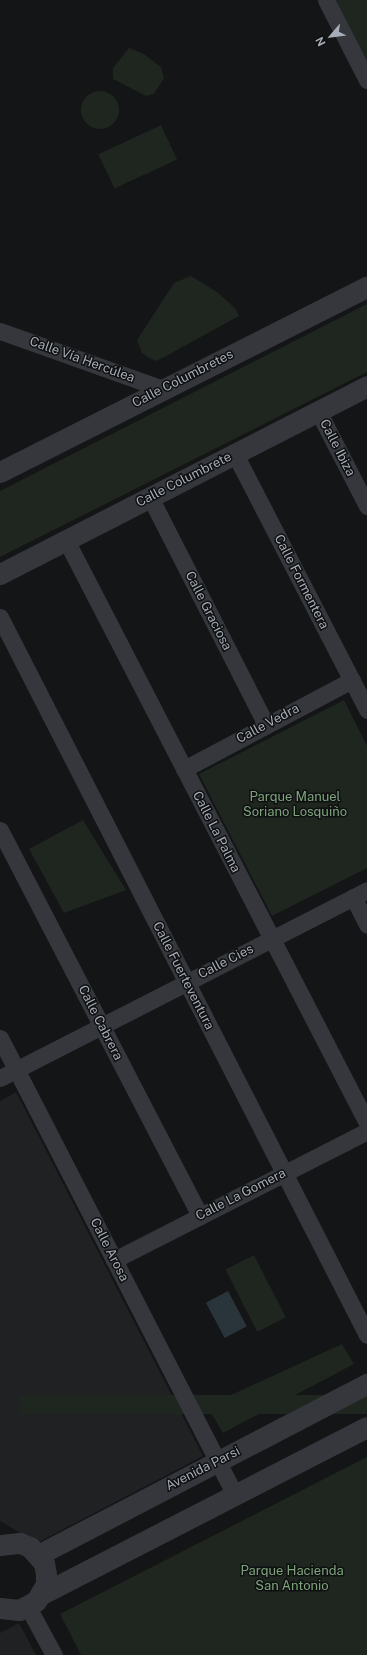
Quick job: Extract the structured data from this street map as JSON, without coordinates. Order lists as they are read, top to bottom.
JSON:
{
  "streets": {
    "street": [
      "Calle Vía Hercúlea",
      "Calle Columbretes",
      "Calle Ibiza",
      "Calle Columbrete",
      "Calle Formentera",
      "Calle Graciosa",
      "Calle Vedra",
      "Calle La Palma",
      "Calle Cies",
      "Calle Fuerteventura",
      "Calle Cabrera",
      "Calle La Gomera",
      "Calle Arosa",
      "Avenida Parsi"
    ]
  },
  "crossings": [
    ["Calle Vía Hercúlea", "Calle Columbretes"],
    ["Calle Ibiza", "Calle Columbrete"],
    ["Calle Columbrete", "Calle Formentera"],
    ["Calle Columbrete", "Calle Graciosa"],
    ["Calle Columbrete", "Calle La Palma"],
    ["Calle Formentera", "Calle Vedra"],
    ["Calle Graciosa", "Calle Vedra"],
    ["Calle Vedra", "Calle La Palma"],
    ["Calle La Palma", "Calle Cies"],
    ["Calle Cies", "Calle Fuerteventura"],
    ["Calle Cies", "Calle Cabrera"],
    ["Calle Cies", "Calle Arosa"],
    ["Calle Fuerteventura", "Calle La Gomera"],
    ["Calle Cabrera", "Calle La Gomera"],
    ["Calle La Gomera", "Calle Arosa"],
    ["Calle Arosa", "Avenida Parsi"]
  ],
  "parks": ["Parque Manuel Soriano Losquiño", "Parque Hacienda San Antonio"],
  "north": "bottom left"
}
